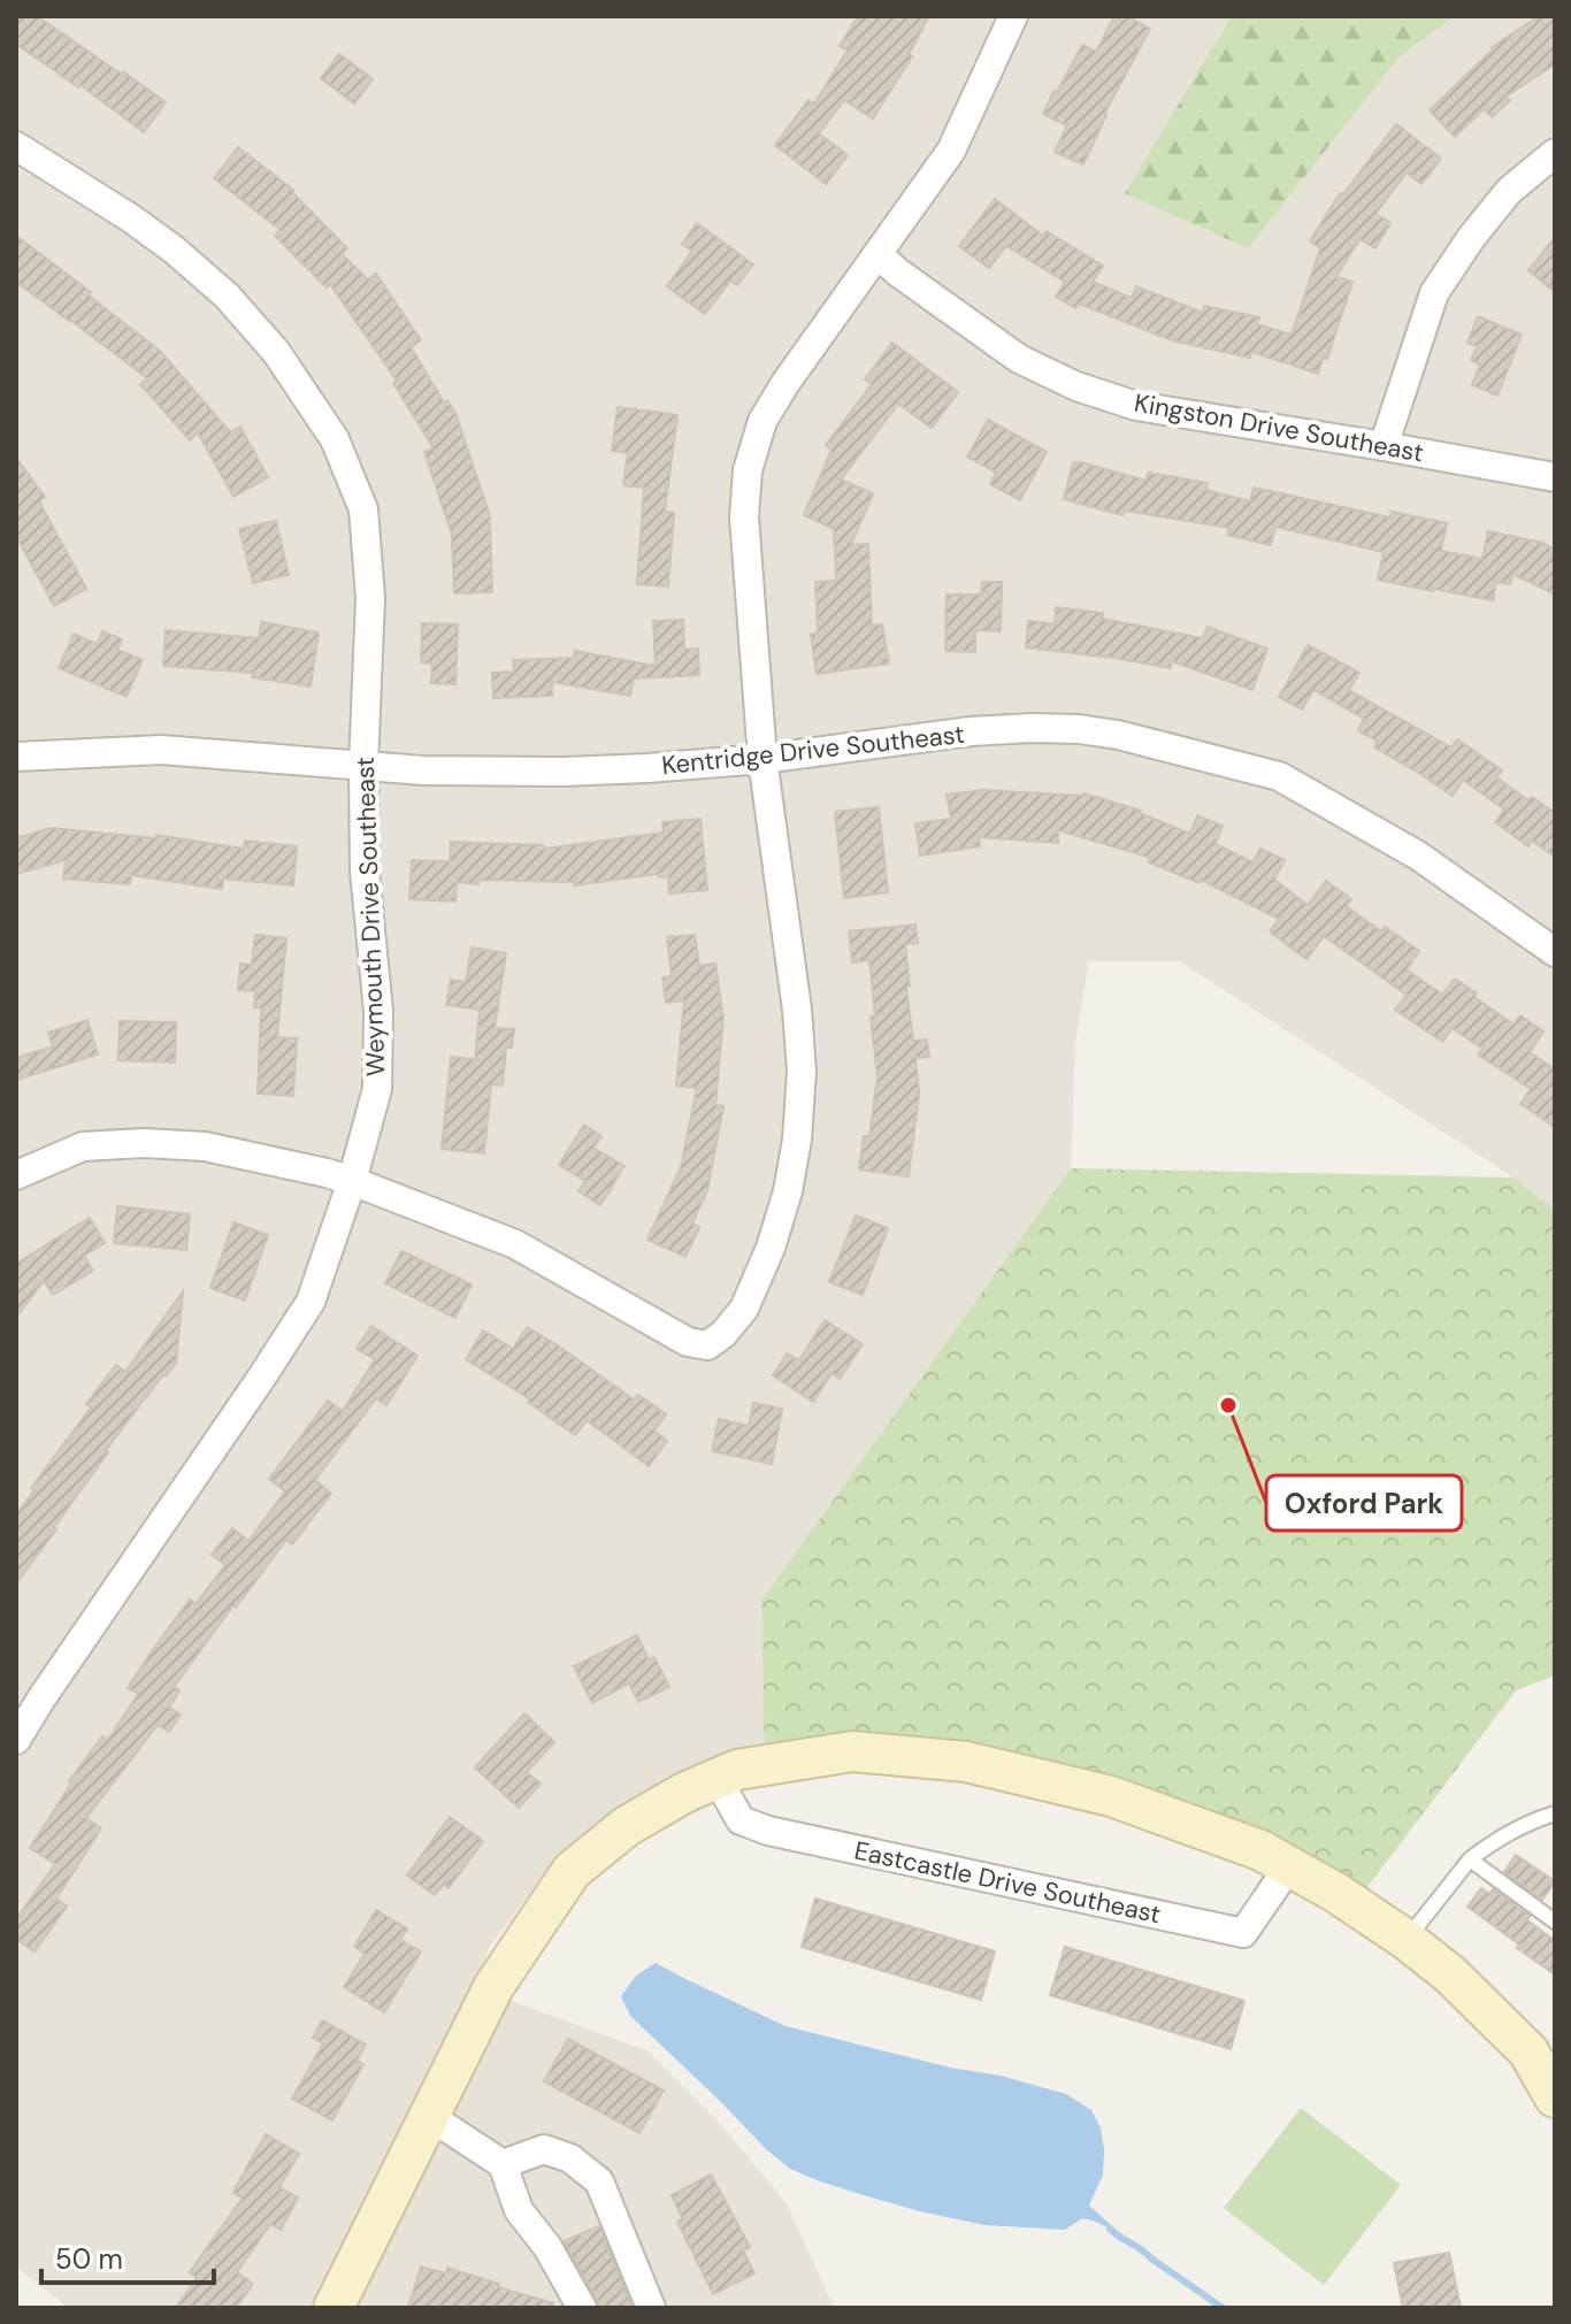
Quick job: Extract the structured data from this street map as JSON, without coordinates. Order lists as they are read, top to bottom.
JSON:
{
  "streets": {
    "street": [
      "Kingston Drive Southeast",
      "Kentridge Drive Southeast",
      "Weymouth Drive Southeast",
      "Eastcastle Drive Southeast"
    ]
  },
  "crossings": [
    ["Kentridge Drive Southeast", "Weymouth Drive Southeast"]
  ],
  "places": ["Oxford Park"],
  "scale_bar": "50 m"
}
